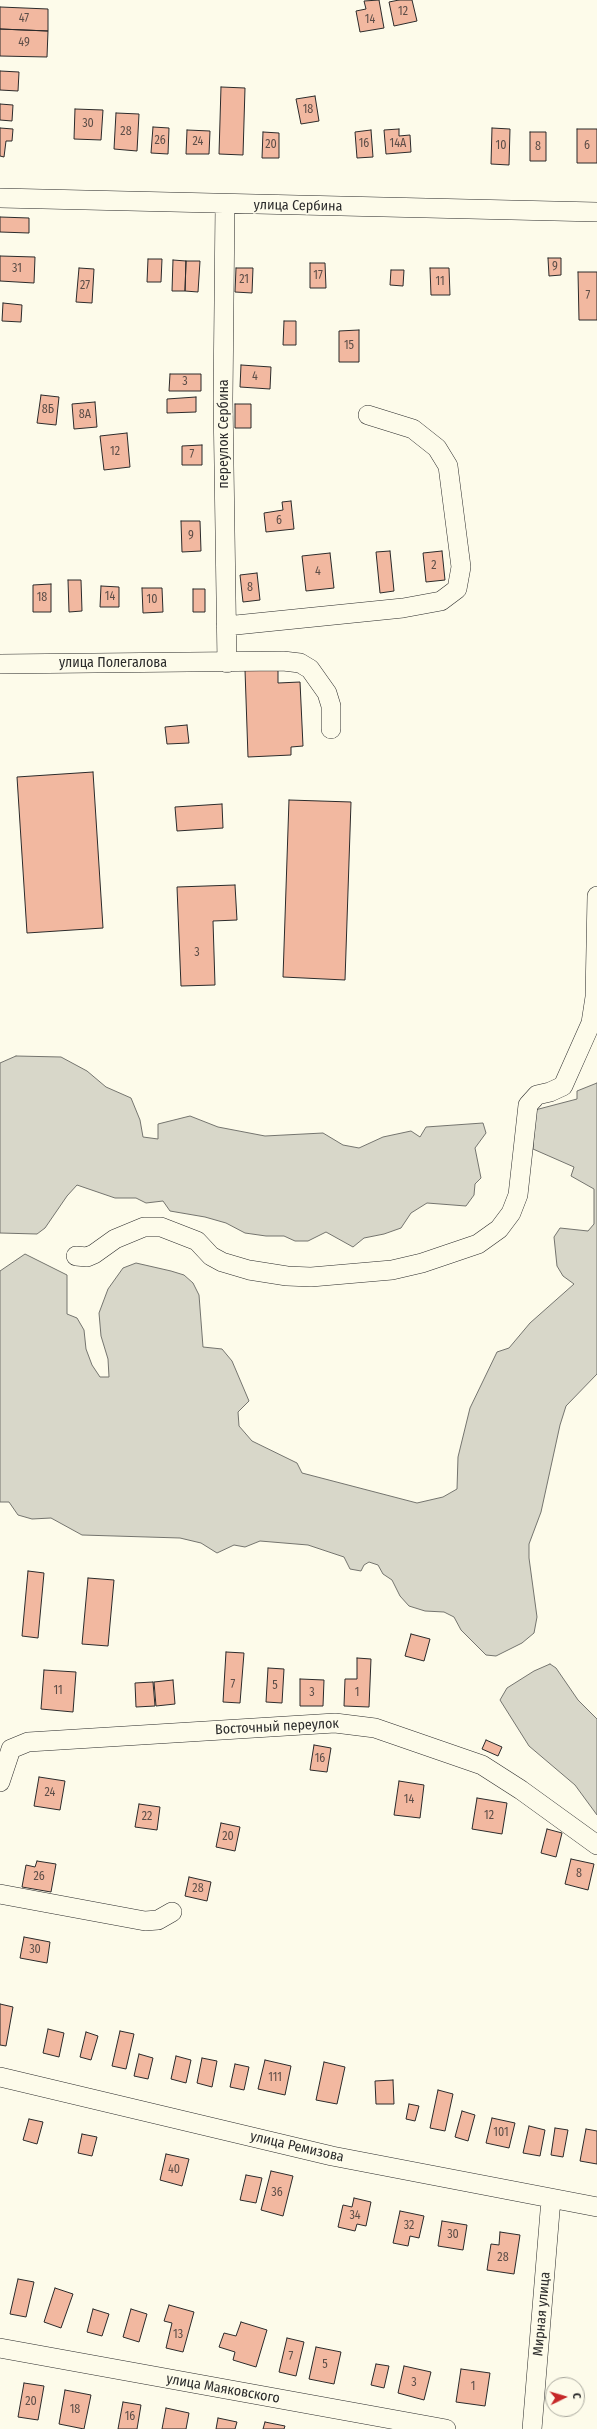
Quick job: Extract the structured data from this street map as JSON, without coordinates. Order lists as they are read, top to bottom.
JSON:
{
  "streets": {
    "street": [
      "улица Сербина",
      "переулок Сербина",
      "улица Полегалова",
      "Восточный переулок",
      "улица Ремизова",
      "Мирная улица",
      "улица Маяковского"
    ]
  },
  "crossings": [
    ["улица Сербина", "переулок Сербина"],
    ["переулок Сербина", "улица Полегалова"],
    ["улица Ремизова", "Мирная улица"]
  ],
  "house_numbers": [
    "12",
    "47",
    "14",
    "49",
    "18",
    "30",
    "28",
    "26",
    "24",
    "16",
    "14А",
    "20",
    "10",
    "6",
    "8",
    "9",
    "31",
    "17",
    "21",
    "11",
    "27",
    "7",
    "15",
    "4",
    "3",
    "8Б",
    "8А",
    "12",
    "7",
    "6",
    "9",
    "2",
    "4",
    "8",
    "14",
    "18",
    "10",
    "3",
    "7",
    "5",
    "11",
    "3",
    "1",
    "16",
    "24",
    "14",
    "12",
    "22",
    "20",
    "8",
    "26",
    "28",
    "30",
    "111",
    "101",
    "40",
    "36",
    "34",
    "32",
    "30",
    "28",
    "13",
    "7",
    "5",
    "3",
    "1",
    "20",
    "18",
    "16"
  ],
  "north": "right"
}
